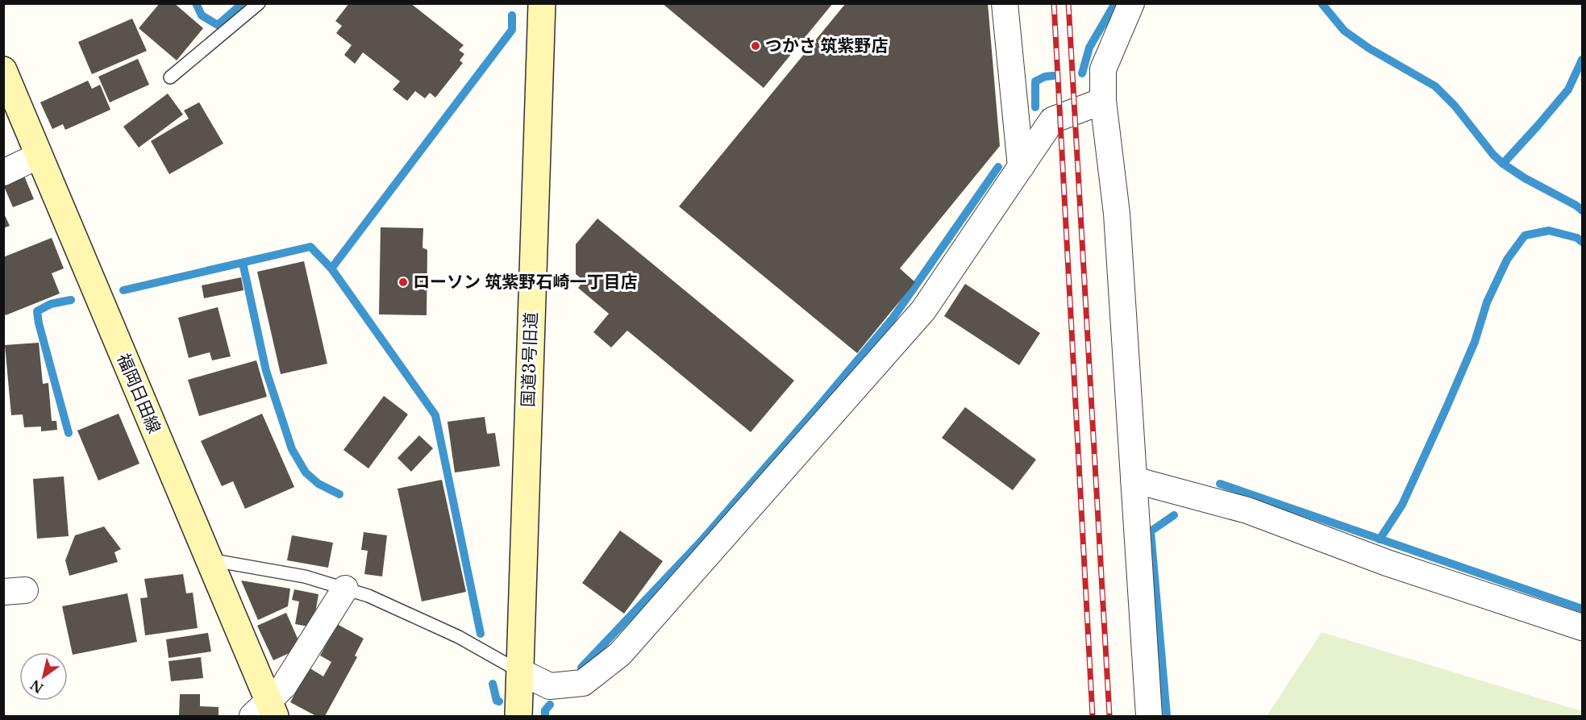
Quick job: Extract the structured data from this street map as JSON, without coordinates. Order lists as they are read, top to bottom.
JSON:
{
  "streets": {
    "street": ["国道3号旧道", "福岡日田線"]
  },
  "places": ["つかさ 筑紫野店", "ローソン 筑紫野石崎一丁目店"],
  "north": "bottom left"
}
